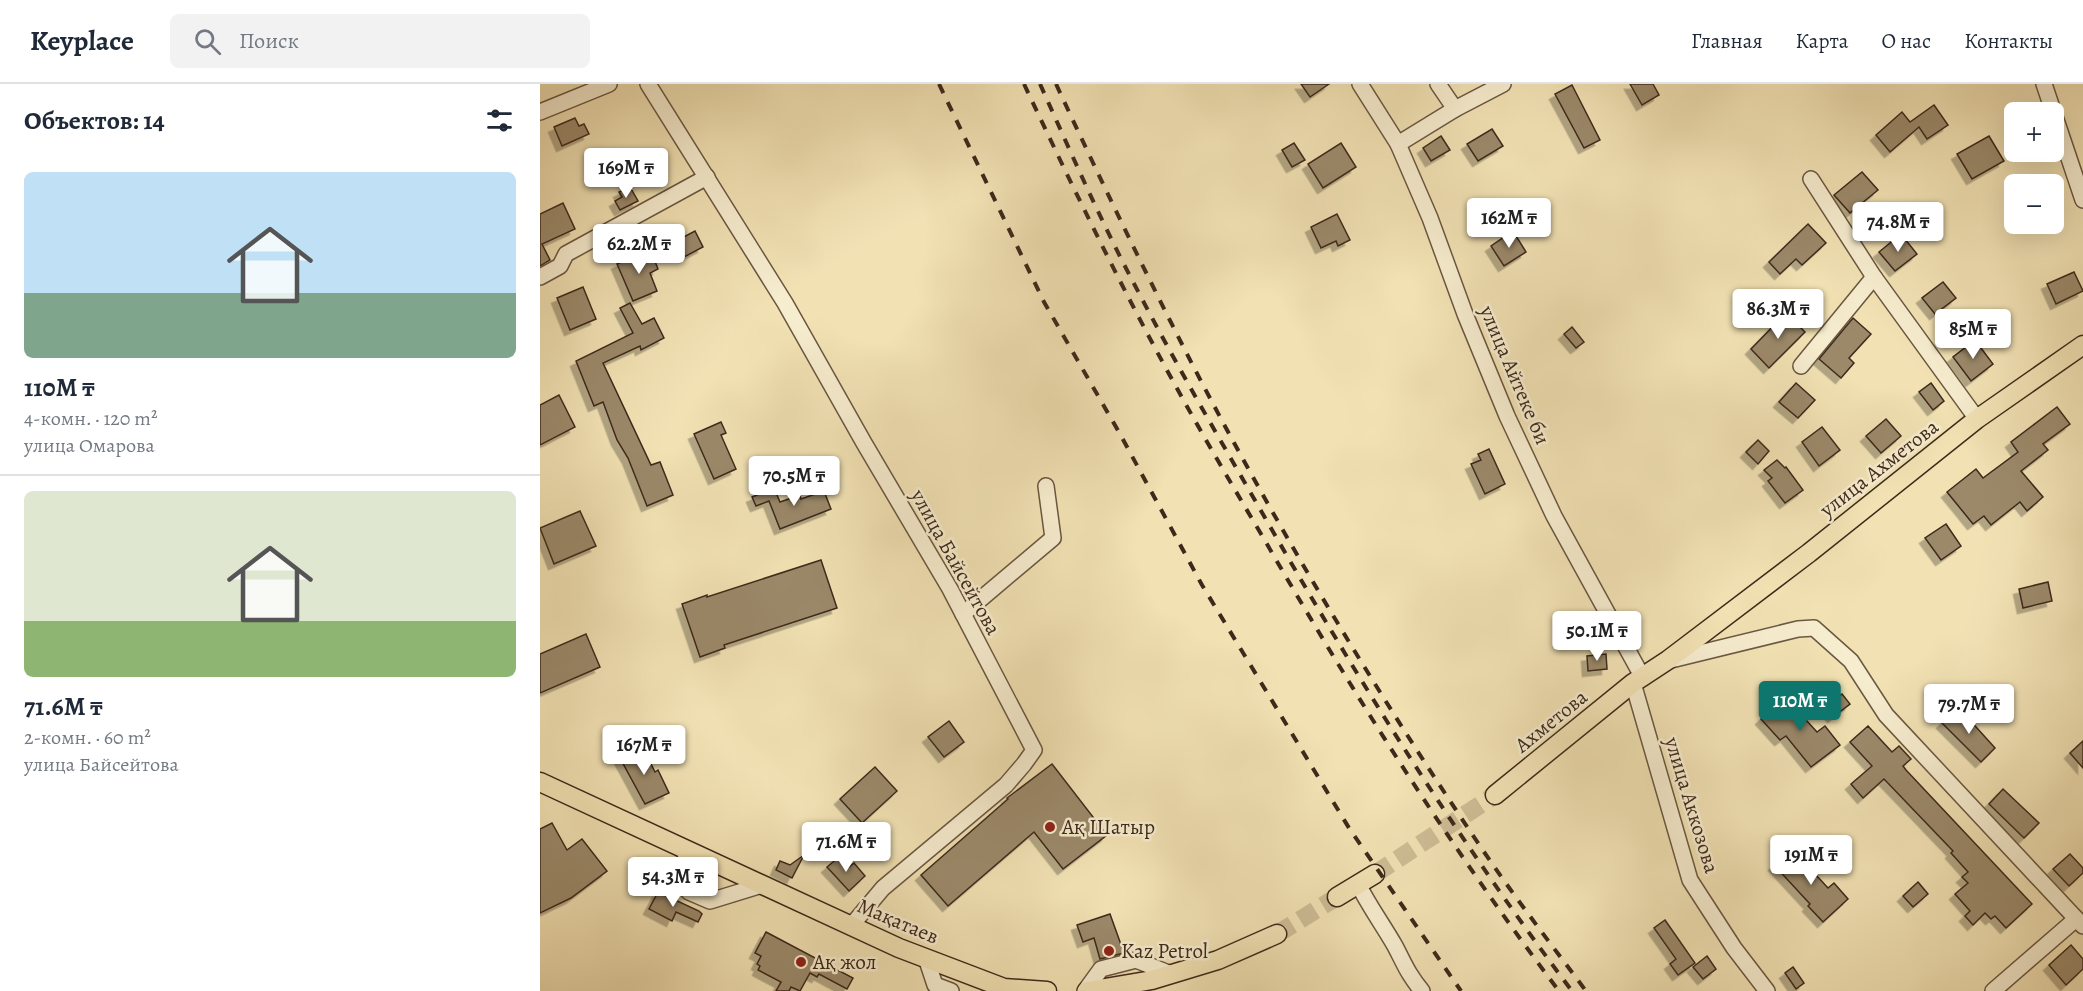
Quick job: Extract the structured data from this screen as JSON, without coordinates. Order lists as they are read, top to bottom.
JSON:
{
  "streets": {
    "main road": ["улица Ахметова", "Ахметова", "Мақатаев"],
    "street": ["улица Айтеке би", "улица Байсейтова", "улица Аккозова"]
  },
  "crossings": [
    ["улица Айтеке би", "Ахметова"],
    ["улица Айтеке би", "улица Аккозова"],
    ["улица Ахметова", "Ахметова"],
    ["улица Байсейтова", "Мақатаев"],
    ["Ахметова", "улица Аккозова"]
  ],
  "places": ["Ақ Шатыр", "Kaz Petrol", "Ақ жол"],
  "page": {
    "header": "Keyplace",
    "search": "Поиск",
    "nav": [
      "Главная",
      "Карта",
      "О нас",
      "Контакты"
    ],
    "heading": "Объектов: 14",
    "map_buttons": ["+", "−"],
    "price": [
      "169M ₸",
      "162M ₸",
      "74.8M ₸",
      "62.2M ₸",
      "86.3M ₸",
      "85M ₸",
      "70.5M ₸",
      "50.1M ₸",
      "110M ₸",
      "79.7M ₸",
      "167M ₸",
      "71.6M ₸",
      "191M ₸",
      "54.3M ₸"
    ],
    "list": [
      {
        "name": "110M ₸",
        "note": "4-комн. · 120 m² · улица Омарова"
      },
      {
        "name": "71.6M ₸",
        "note": "2-комн. · 60 m² · улица Байсейтова"
      }
    ]
  }
}
